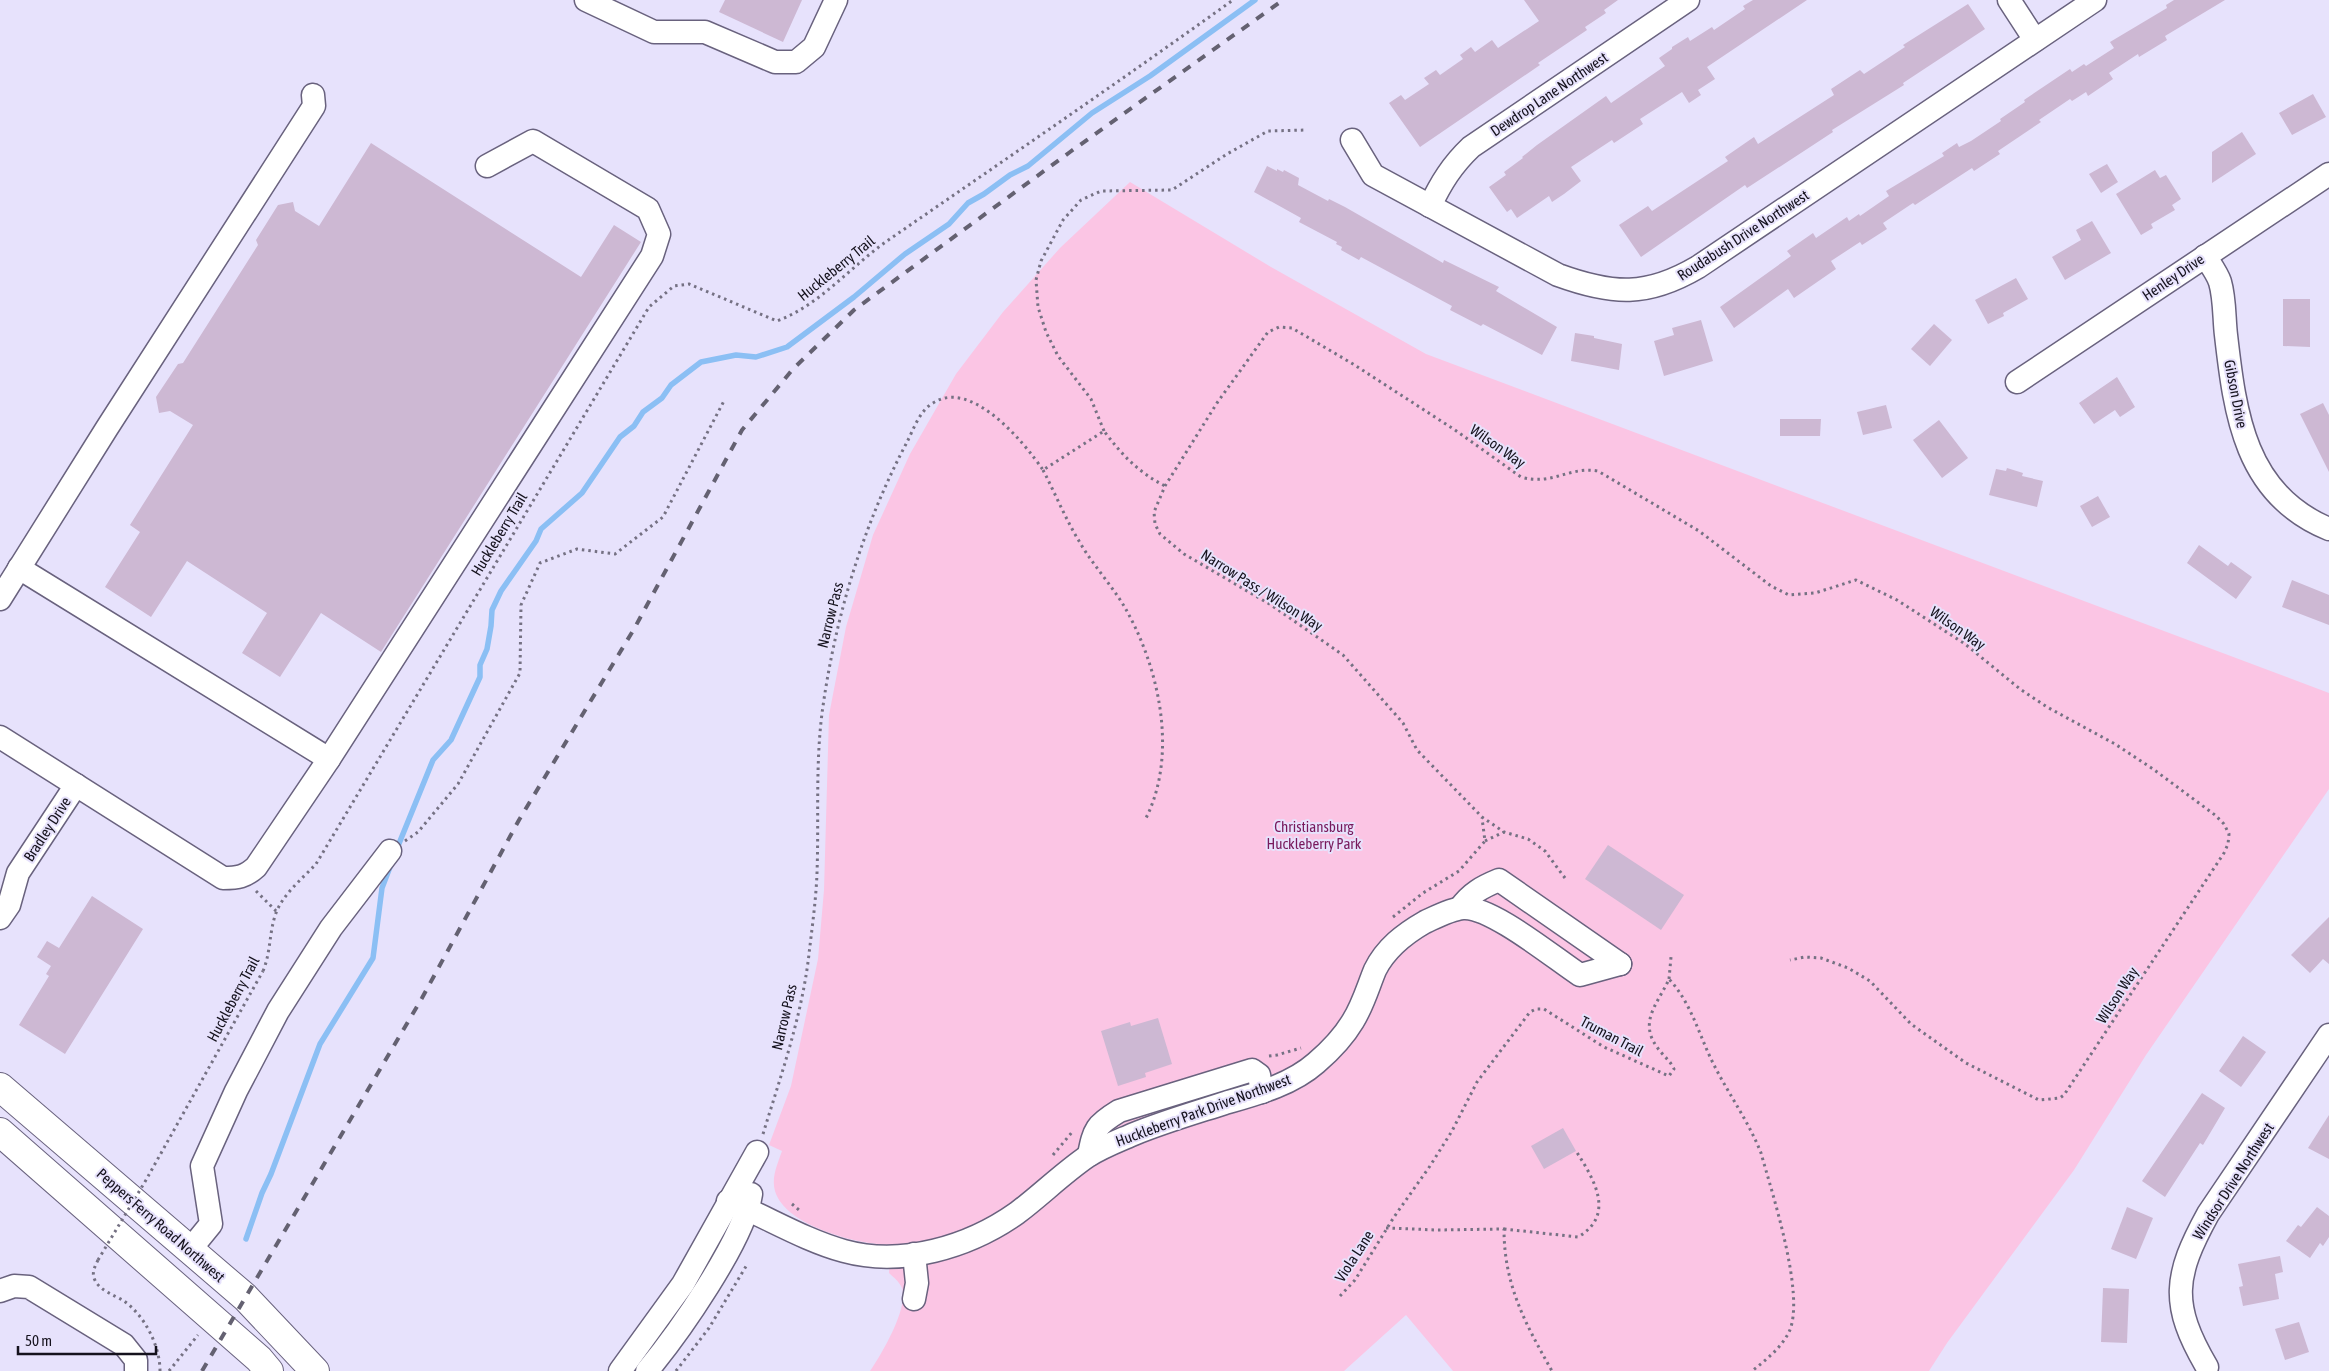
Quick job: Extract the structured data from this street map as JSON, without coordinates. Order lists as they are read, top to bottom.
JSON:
{
  "streets": {
    "main road": ["Peppers Ferry Road Northwest"],
    "street": [
      "Dewdrop Lane Northwest",
      "Roudabush Drive Northwest",
      "Henley Drive",
      "Gibson Drive",
      "Bradley Drive",
      "Huckleberry Park Drive Northwest",
      "Windsor Drive Northwest"
    ],
    "path": [
      "Huckleberry Trail",
      "Wilson Way",
      "Narrow Pass / Wilson Way",
      "Narrow Pass",
      "Truman Trail",
      "Viola Lane"
    ]
  },
  "crossings": [
    ["Dewdrop Lane Northwest", "Roudabush Drive Northwest"],
    ["Henley Drive", "Gibson Drive"],
    ["Wilson Way", "Narrow Pass / Wilson Way"],
    ["Truman Trail", "Viola Lane"]
  ],
  "parks": ["Christiansburg Huckleberry Park"],
  "scale_bar": "50 m"
}
